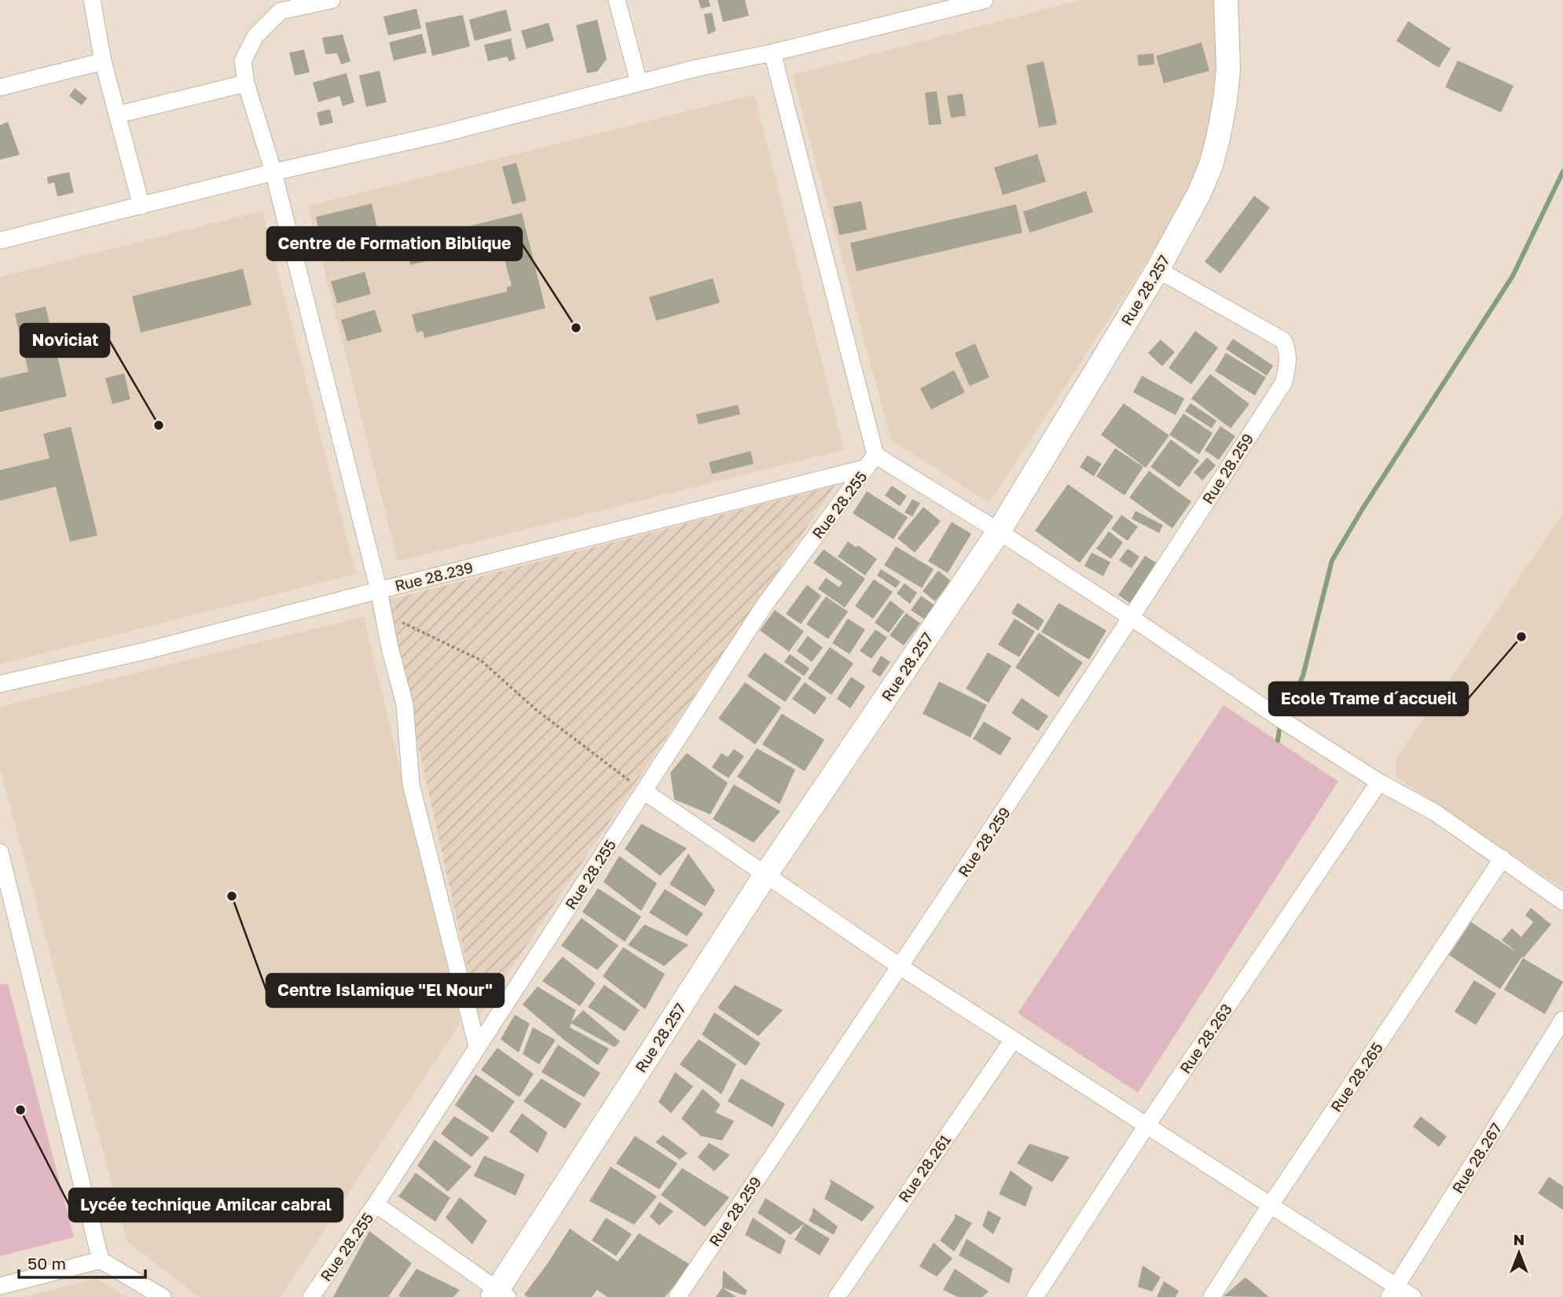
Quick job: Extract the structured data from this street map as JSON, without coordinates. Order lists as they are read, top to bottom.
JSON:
{
  "streets": {
    "street": [
      "Rue 28.257",
      "Rue 28.259",
      "Rue 28.255",
      "Rue 28.239",
      "Rue 28.263",
      "Rue 28.265",
      "Rue 28.267",
      "Rue 28.261"
    ]
  },
  "crossings": [
    ["Rue 28.257", "Rue 28.259"],
    ["Rue 28.255", "Rue 28.239"]
  ],
  "places": [
    "Centre de Formation Biblique",
    "Noviciat",
    "Ecole Trame d´accueil",
    "Centre Islamique \"El Nour\"",
    "Lycée technique Amilcar cabral"
  ],
  "scale_bar": "50 m",
  "north": "top"
}
